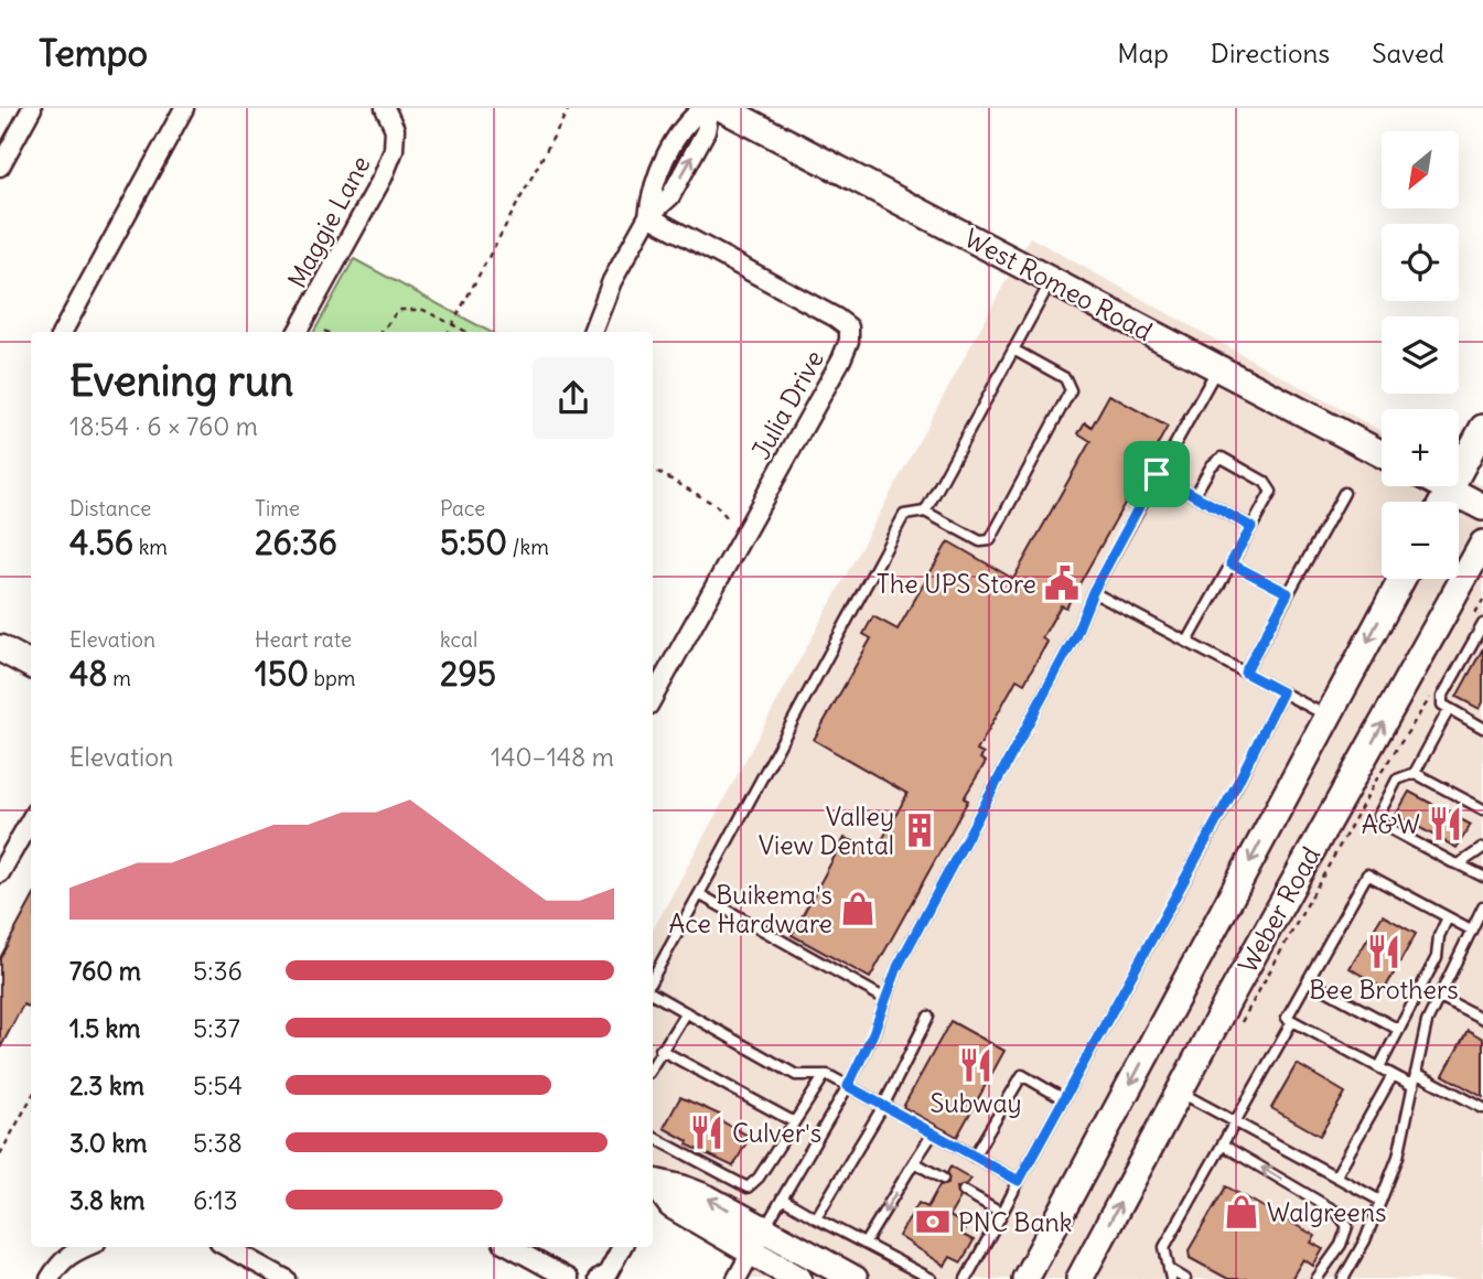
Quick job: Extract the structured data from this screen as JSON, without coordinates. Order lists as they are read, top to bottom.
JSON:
{
  "streets": {
    "main road": ["West Romeo Road", "Weber Road"],
    "street": ["Maggie Lane", "Julia Drive"]
  },
  "places": {
    "public building": ["The UPS Store"],
    "restaurant": [
      "A&W",
      "Bee Brothers",
      "Subway",
      "Culver's"
    ],
    "building": ["Valley View Dental"],
    "shop": ["Buikema's Ace Hardware", "Walgreens"],
    "bank": ["PNC Bank"]
  },
  "north": "bottom left",
  "page": {
    "header": "Tempo",
    "nav": ["Map", "Directions", "Saved"],
    "map_buttons": ["+", "−"],
    "heading": ["Evening run", "18:54 · 6 × 760 m"],
    "stats": [
      ["Distance", "4.56 km"],
      ["Time", "26:36"],
      ["Pace", "5:50 /km"],
      ["Elevation", "48 m"],
      ["Heart rate", "150 bpm"],
      ["kcal", "295"]
    ],
    "chart": ["Elevation", "140–148 m"],
    "list": [
      {
        "name": "760 m",
        "note": "5:36"
      },
      {
        "name": "1.5 km",
        "note": "5:37"
      },
      {
        "name": "2.3 km",
        "note": "5:54"
      },
      {
        "name": "3.0 km",
        "note": "5:38"
      },
      {
        "name": "3.8 km",
        "note": "6:13"
      }
    ]
  }
}
